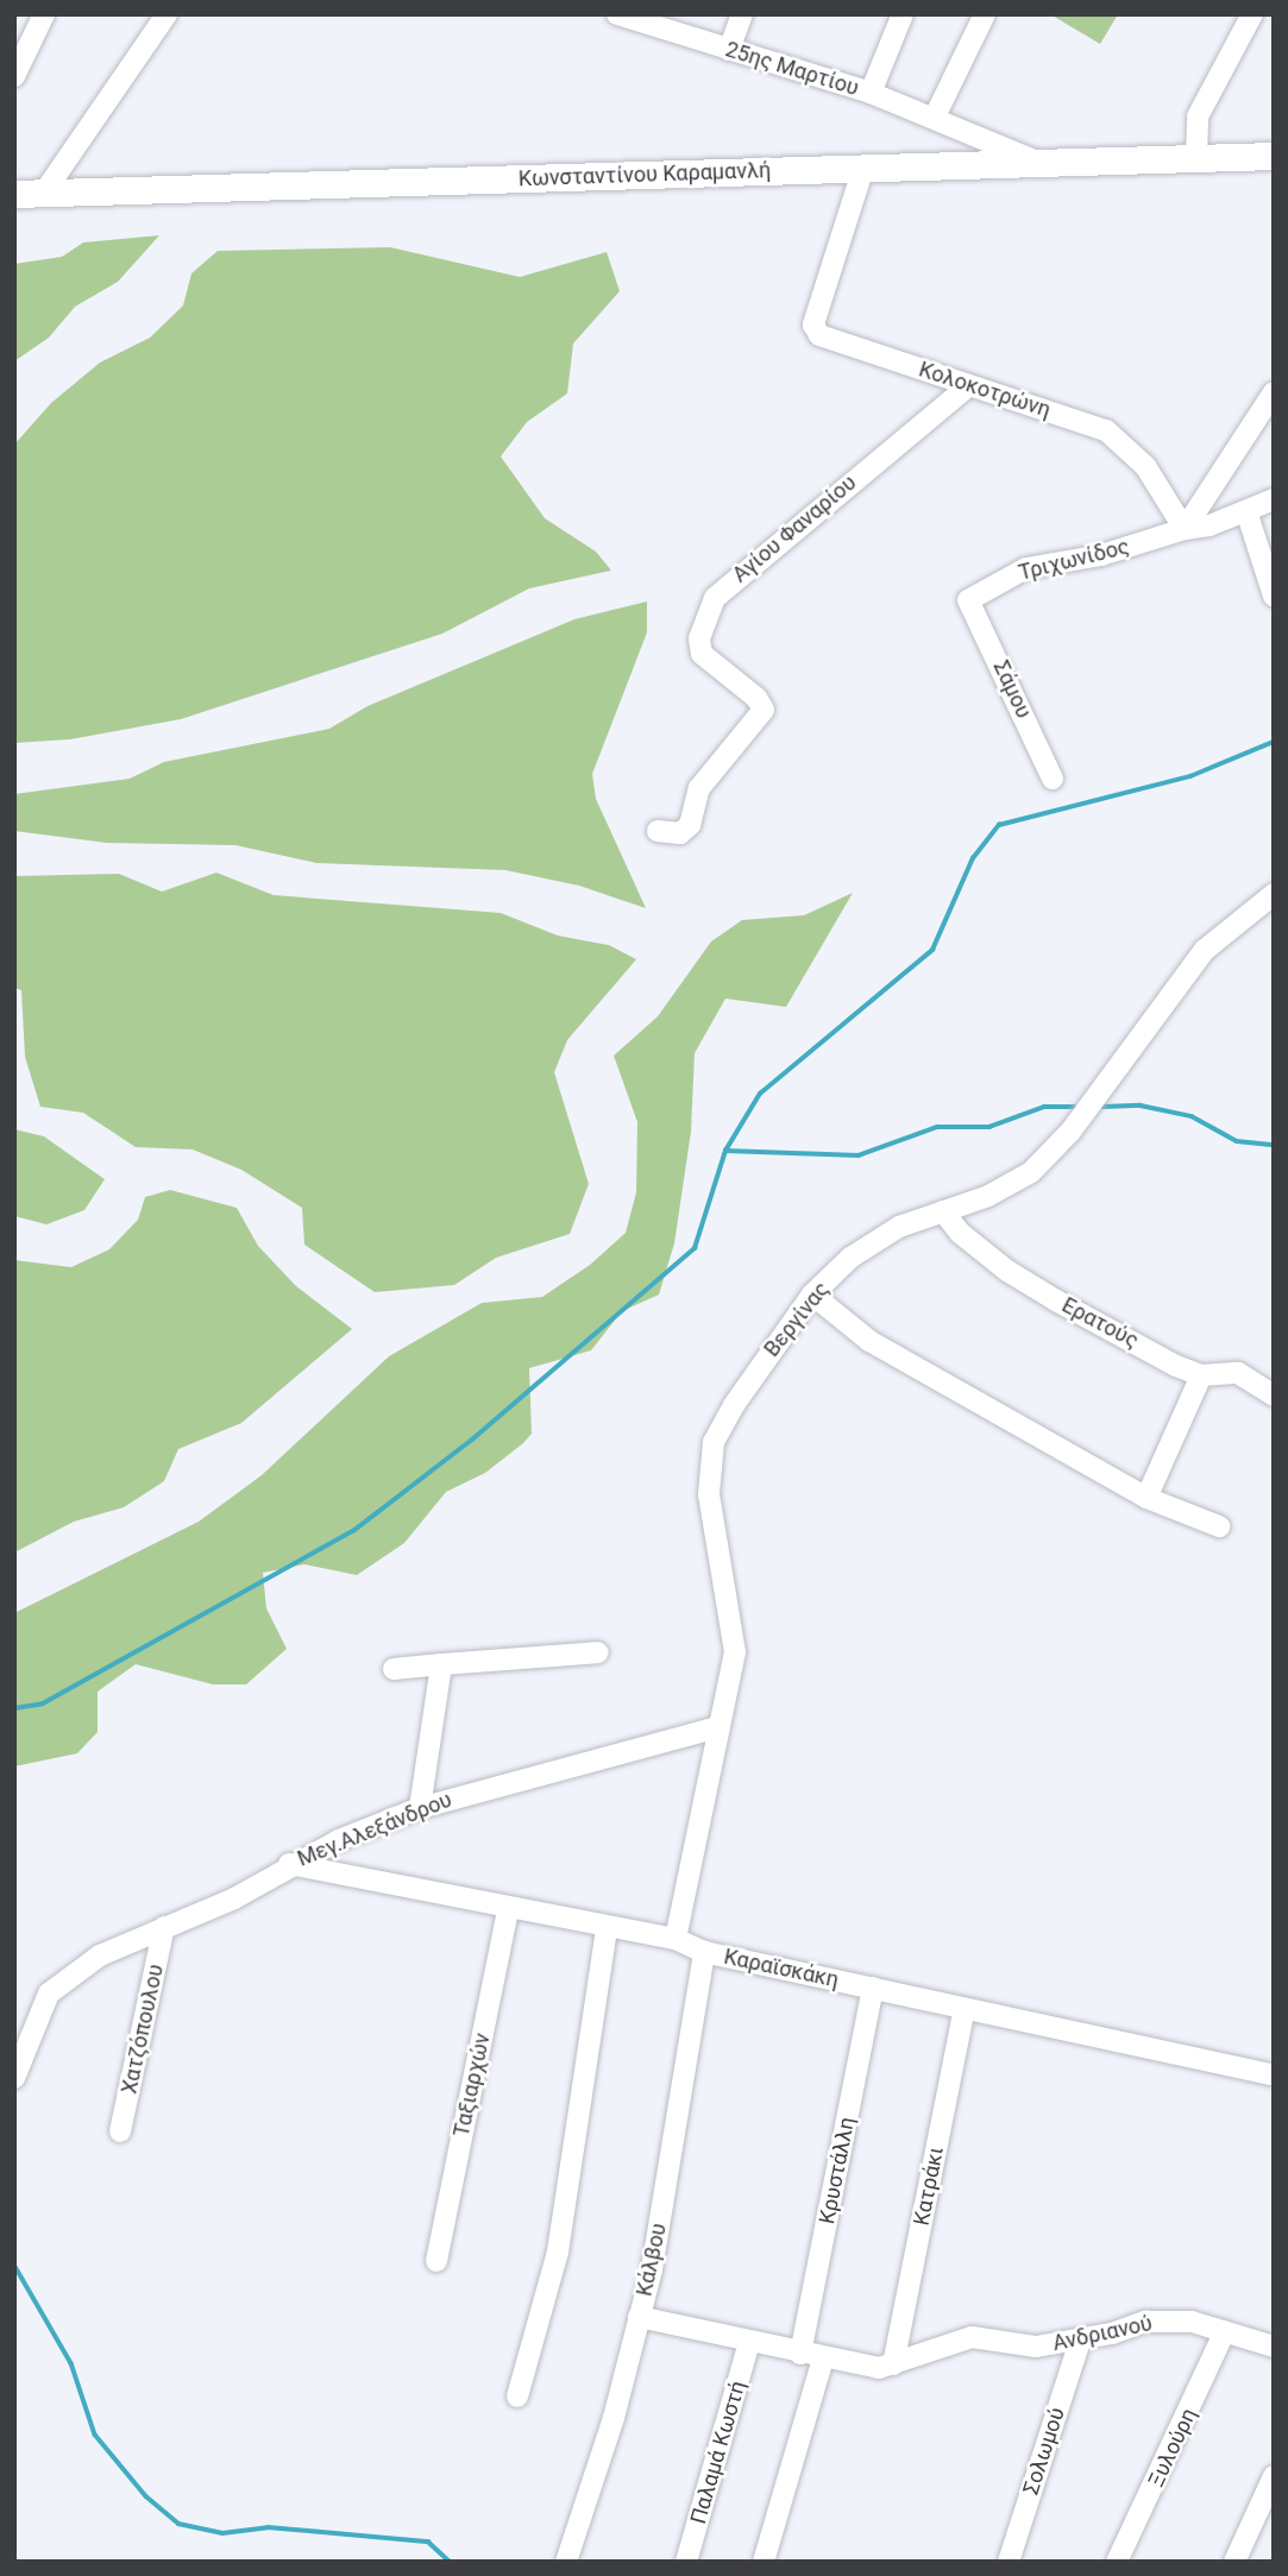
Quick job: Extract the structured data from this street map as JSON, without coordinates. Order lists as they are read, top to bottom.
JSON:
{
  "streets": {
    "main road": ["Κωνσταντίνου Καραμανλή"],
    "street": [
      "25ης Μαρτίου",
      "Κολοκοτρώνη",
      "Αγίου Φαναρίου",
      "Τριχωνίδος",
      "Σάμου",
      "Βεργίνας",
      "Ερατούς",
      "Μεγ.Αλεξάνδρου",
      "Καραϊσκάκη",
      "Χατζόπουλου",
      "Ταξιαρχών",
      "Κρυστάλλη",
      "Κατράκι",
      "Κάλβου",
      "Ανδριανού",
      "Ξυλούρη",
      "Σολωμού",
      "Παλαμά Κωστή"
    ]
  },
  "crossings": [
    ["25ης Μαρτίου", "Κωνσταντίνου Καραμανλή"],
    ["Κωνσταντίνου Καραμανλή", "Κολοκοτρώνη"],
    ["Κολοκοτρώνη", "Αγίου Φαναρίου"],
    ["Κολοκοτρώνη", "Τριχωνίδος"],
    ["Τριχωνίδος", "Σάμου"],
    ["Βεργίνας", "Ερατούς"],
    ["Βεργίνας", "Μεγ.Αλεξάνδρου"],
    ["Βεργίνας", "Καραϊσκάκη"],
    ["Μεγ.Αλεξάνδρου", "Καραϊσκάκη"],
    ["Μεγ.Αλεξάνδρου", "Χατζόπουλου"],
    ["Καραϊσκάκη", "Ταξιαρχών"],
    ["Καραϊσκάκη", "Κρυστάλλη"],
    ["Καραϊσκάκη", "Κατράκι"],
    ["Καραϊσκάκη", "Κάλβου"],
    ["Κρυστάλλη", "Ανδριανού"],
    ["Κατράκι", "Ανδριανού"],
    ["Κάλβου", "Ανδριανού"],
    ["Ανδριανού", "Ξυλούρη"],
    ["Ανδριανού", "Σολωμού"],
    ["Ανδριανού", "Παλαμά Κωστή"]
  ]
}
